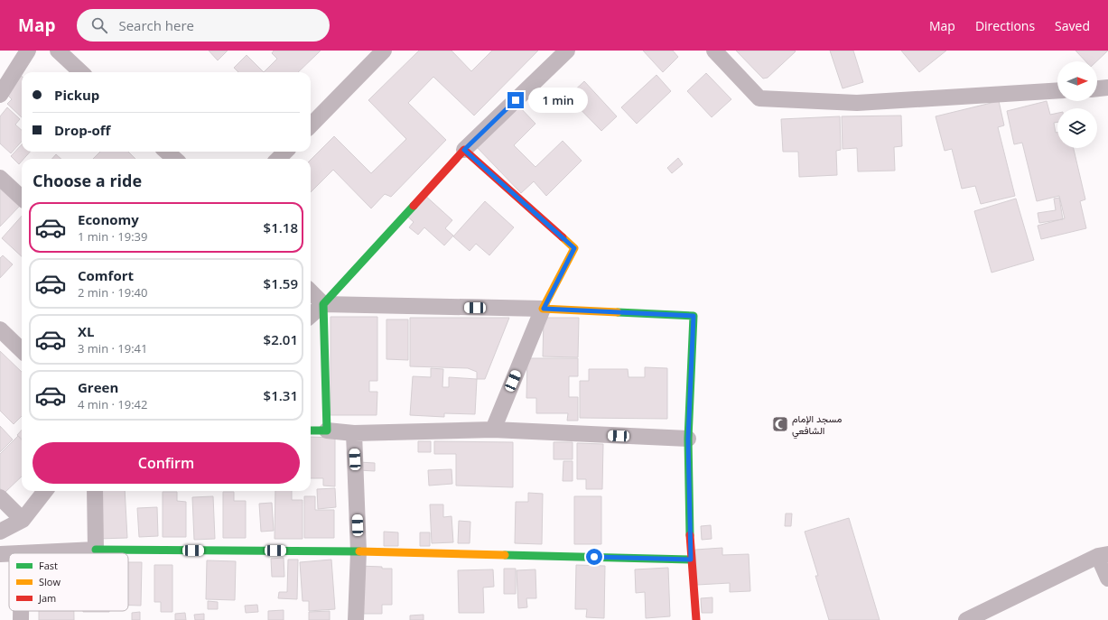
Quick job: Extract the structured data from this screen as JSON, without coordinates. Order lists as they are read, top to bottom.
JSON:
{
  "places": {
    "mosque": ["مسجد الإمام الشافعي"]
  },
  "legend": ["Fast", "Slow", "Jam"],
  "north": "right",
  "page": {
    "header": "Map",
    "search": "Search here",
    "nav": ["Map", "Directions", "Saved"],
    "banner": ["Pickup", "Drop-off"],
    "bubble": "1 min",
    "heading": "Choose a ride",
    "list": [
      {
        "name": "Economy",
        "note": "1 min · 19:39",
        "value": "$1.18"
      },
      {
        "name": "Comfort",
        "note": "2 min · 19:40",
        "value": "$1.59"
      },
      {
        "name": "XL",
        "note": "3 min · 19:41",
        "value": "$2.01"
      },
      {
        "name": "Green",
        "note": "4 min · 19:42",
        "value": "$1.31"
      }
    ],
    "buttons": "Confirm"
  }
}
